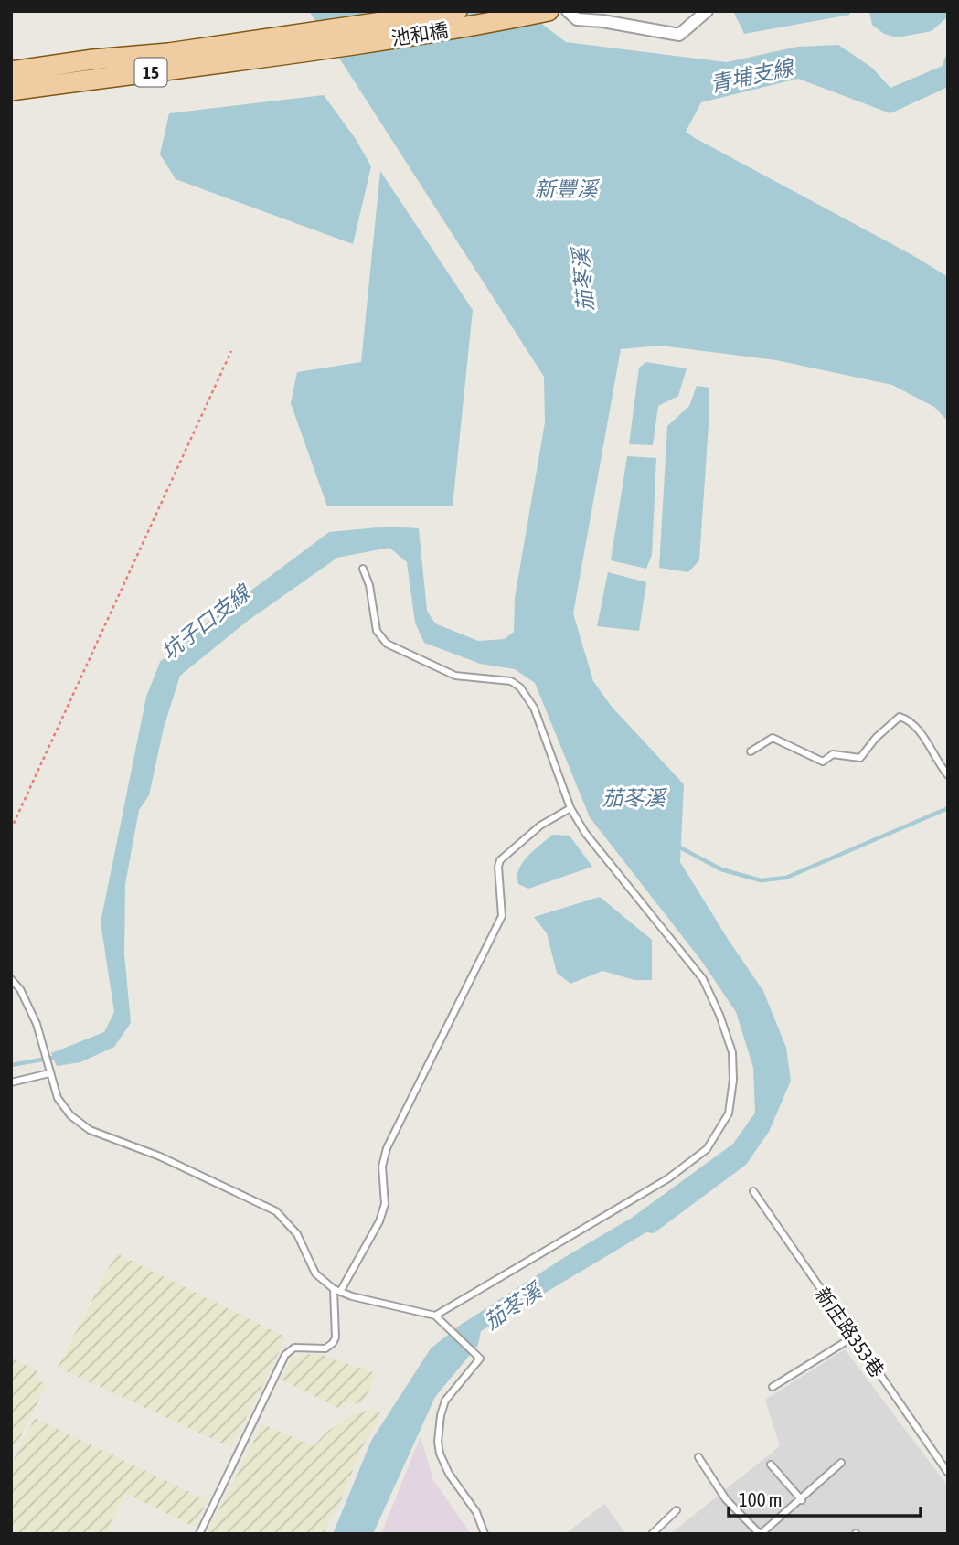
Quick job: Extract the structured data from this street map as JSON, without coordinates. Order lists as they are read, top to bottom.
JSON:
{
  "streets": {
    "main road": ["池和橋", "15"],
    "lane": ["新庄路353巷"]
  },
  "crossings": [
    ["池和橋", "15"]
  ],
  "water": [
    "青埔支線",
    "新豐溪",
    "茄苳溪",
    "坑子口支線"
  ],
  "scale_bar": "100 m"
}
